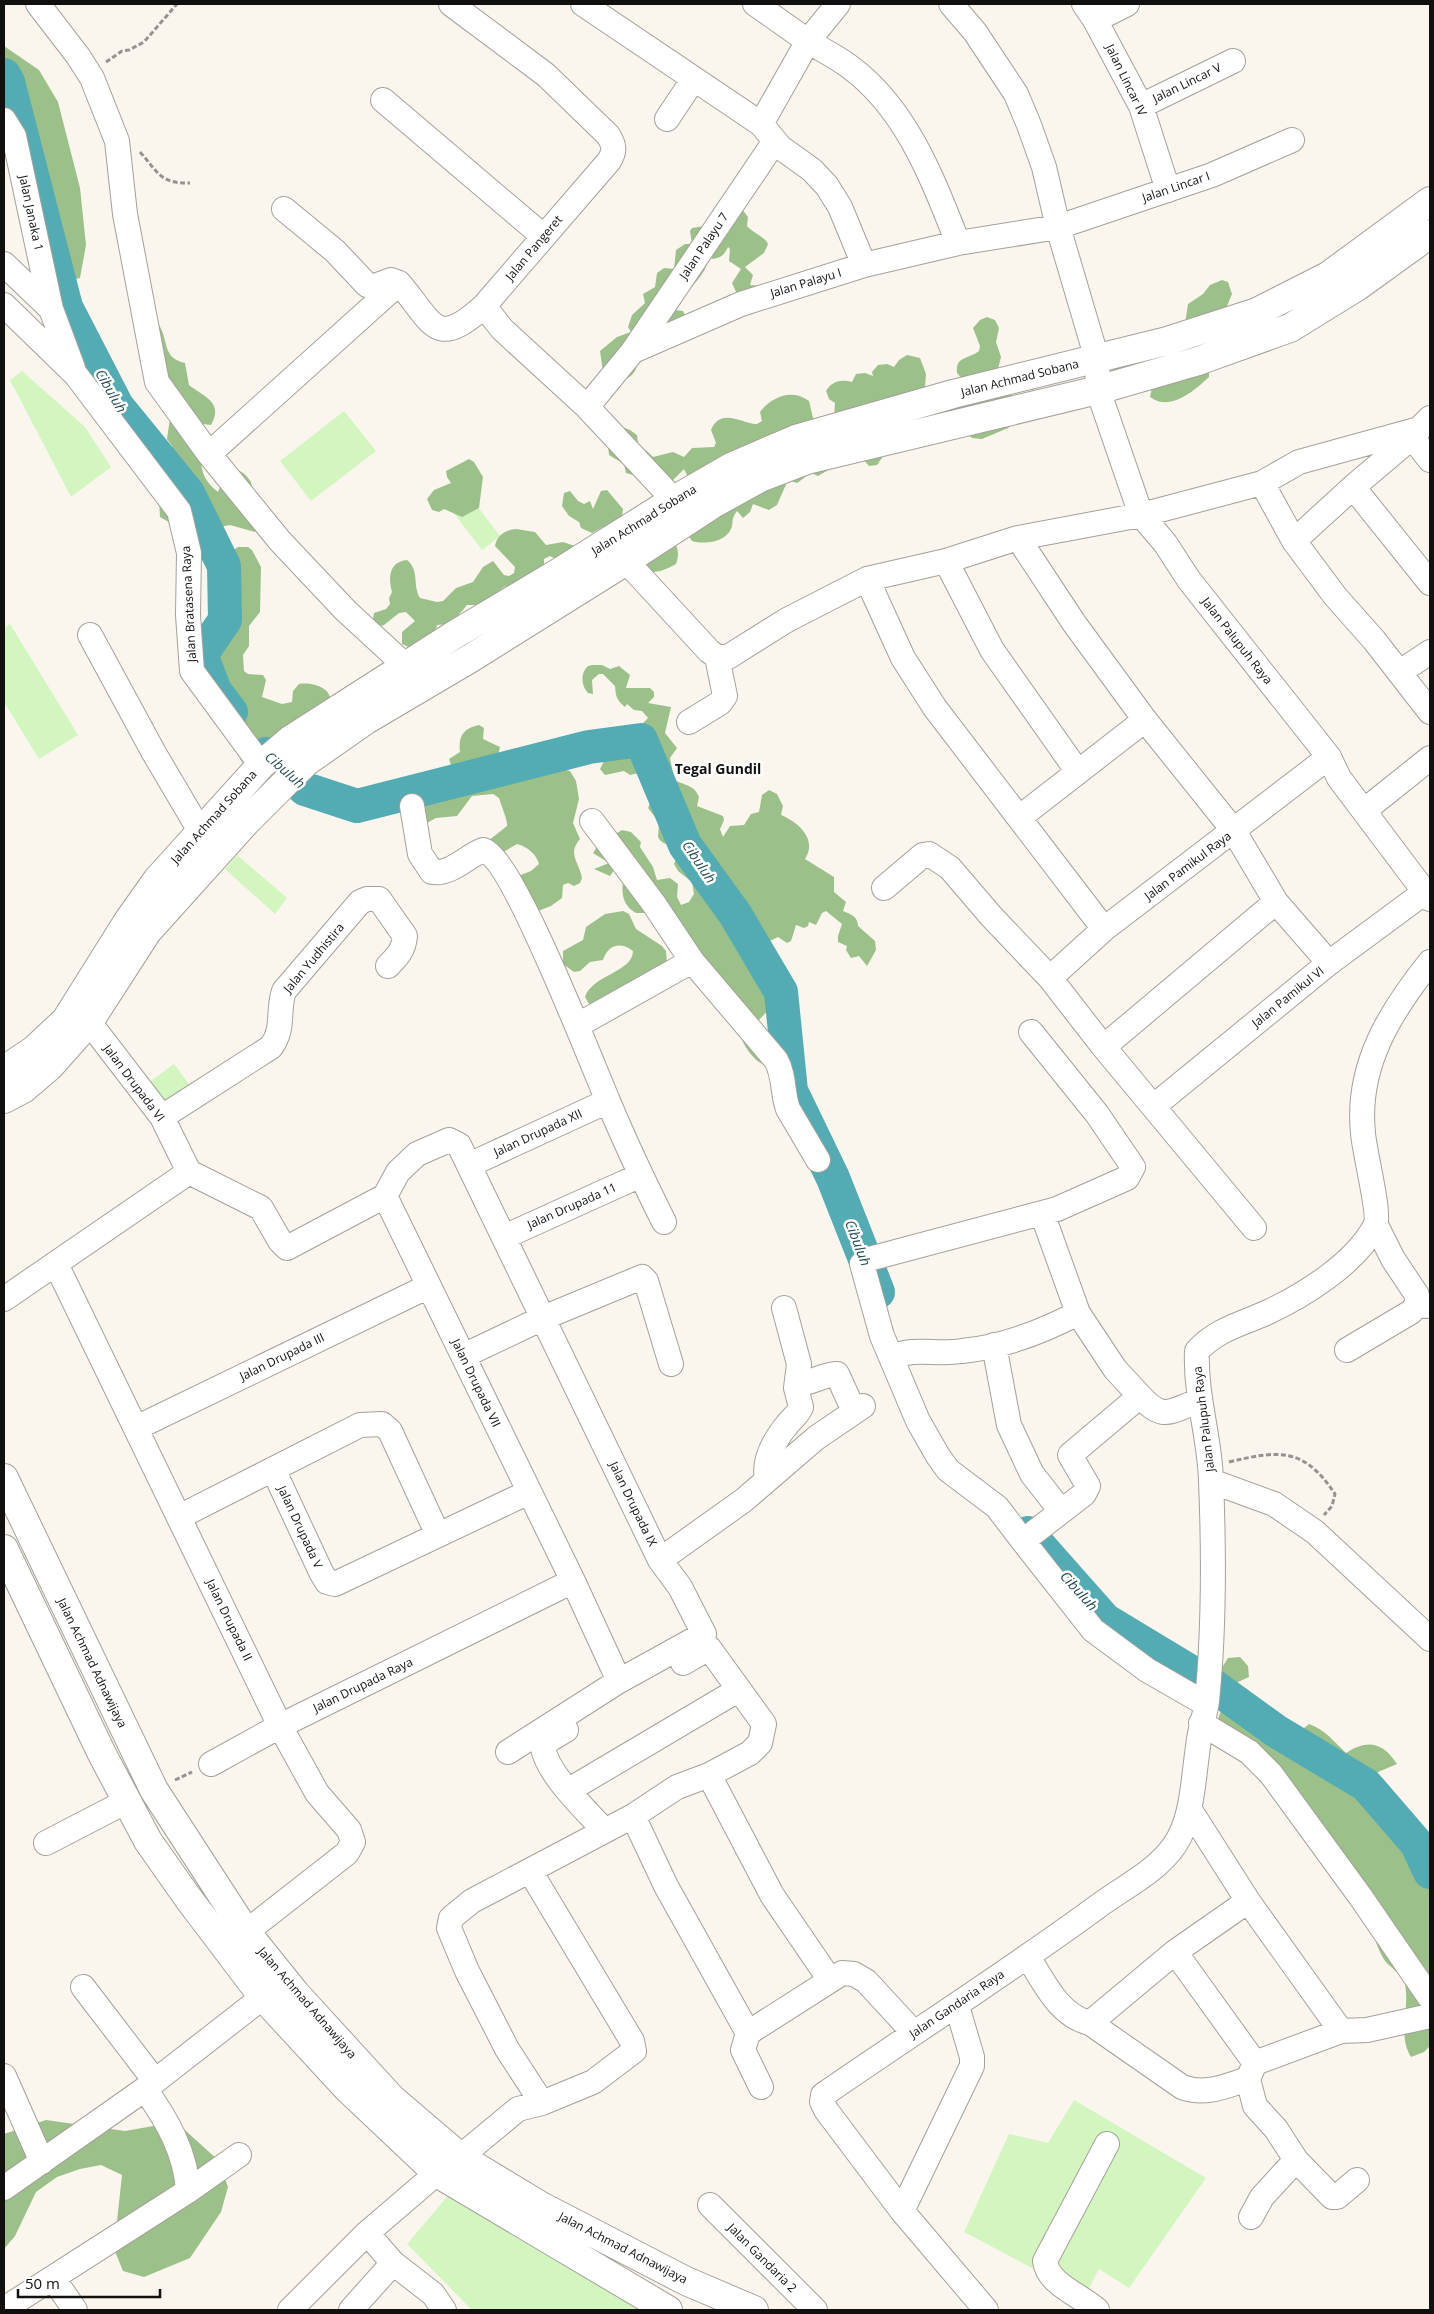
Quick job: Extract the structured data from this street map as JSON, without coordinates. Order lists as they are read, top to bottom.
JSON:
{
  "streets": {
    "main road": ["Jalan Achmad Sobana", "Jalan Achmad Adnawijaya"],
    "street": [
      "Jalan Lincar IV",
      "Jalan Lincar V",
      "Jalan Lincar I",
      "Jalan Janaka 1",
      "Jalan Palayu 7",
      "Jalan Pangeret",
      "Jalan Palayu I",
      "Jalan Bratasena Raya",
      "Jalan Palupuh Raya",
      "Jalan Pamikul Raya",
      "Jalan Yudhistira",
      "Jalan Pamikul VI",
      "Jalan Drupada VI",
      "Jalan Drupada XII",
      "Jalan Drupada 11",
      "Jalan Drupada III",
      "Jalan Drupada VII",
      "Jalan Drupada IX",
      "Jalan Drupada V",
      "Jalan Drupada II",
      "Jalan Drupada Raya",
      "Jalan Gandaria Raya",
      "Jalan Gandaria 2"
    ]
  },
  "crossings": [
    ["Jalan Lincar IV", "Jalan Lincar V"],
    ["Jalan Lincar IV", "Jalan Lincar I"],
    ["Jalan Lincar I", "Jalan Palayu I"],
    ["Jalan Lincar I", "Jalan Palupuh Raya"],
    ["Jalan Janaka 1", "Jalan Bratasena Raya"],
    ["Jalan Palayu 7", "Jalan Palayu I"],
    ["Jalan Palayu I", "Jalan Palupuh Raya"],
    ["Jalan Achmad Sobana", "Jalan Bratasena Raya"],
    ["Jalan Achmad Sobana", "Jalan Palupuh Raya"],
    ["Jalan Achmad Sobana", "Jalan Drupada VI"],
    ["Jalan Palupuh Raya", "Jalan Pamikul Raya"],
    ["Jalan Palupuh Raya", "Jalan Pamikul VI"],
    ["Jalan Palupuh Raya", "Jalan Gandaria Raya"],
    ["Jalan Yudhistira", "Jalan Drupada VI"],
    ["Jalan Drupada XII", "Jalan Drupada IX"],
    ["Jalan Drupada 11", "Jalan Drupada IX"],
    ["Jalan Drupada III", "Jalan Drupada VII"],
    ["Jalan Drupada III", "Jalan Drupada II"],
    ["Jalan Drupada VII", "Jalan Drupada IX"],
    ["Jalan Drupada VII", "Jalan Drupada V"],
    ["Jalan Drupada VII", "Jalan Drupada Raya"],
    ["Jalan Drupada II", "Jalan Achmad Adnawijaya"],
    ["Jalan Drupada II", "Jalan Drupada Raya"]
  ],
  "districts": ["Tegal Gundil"],
  "water": ["Cibuluh"],
  "scale_bar": "50 m"
}
